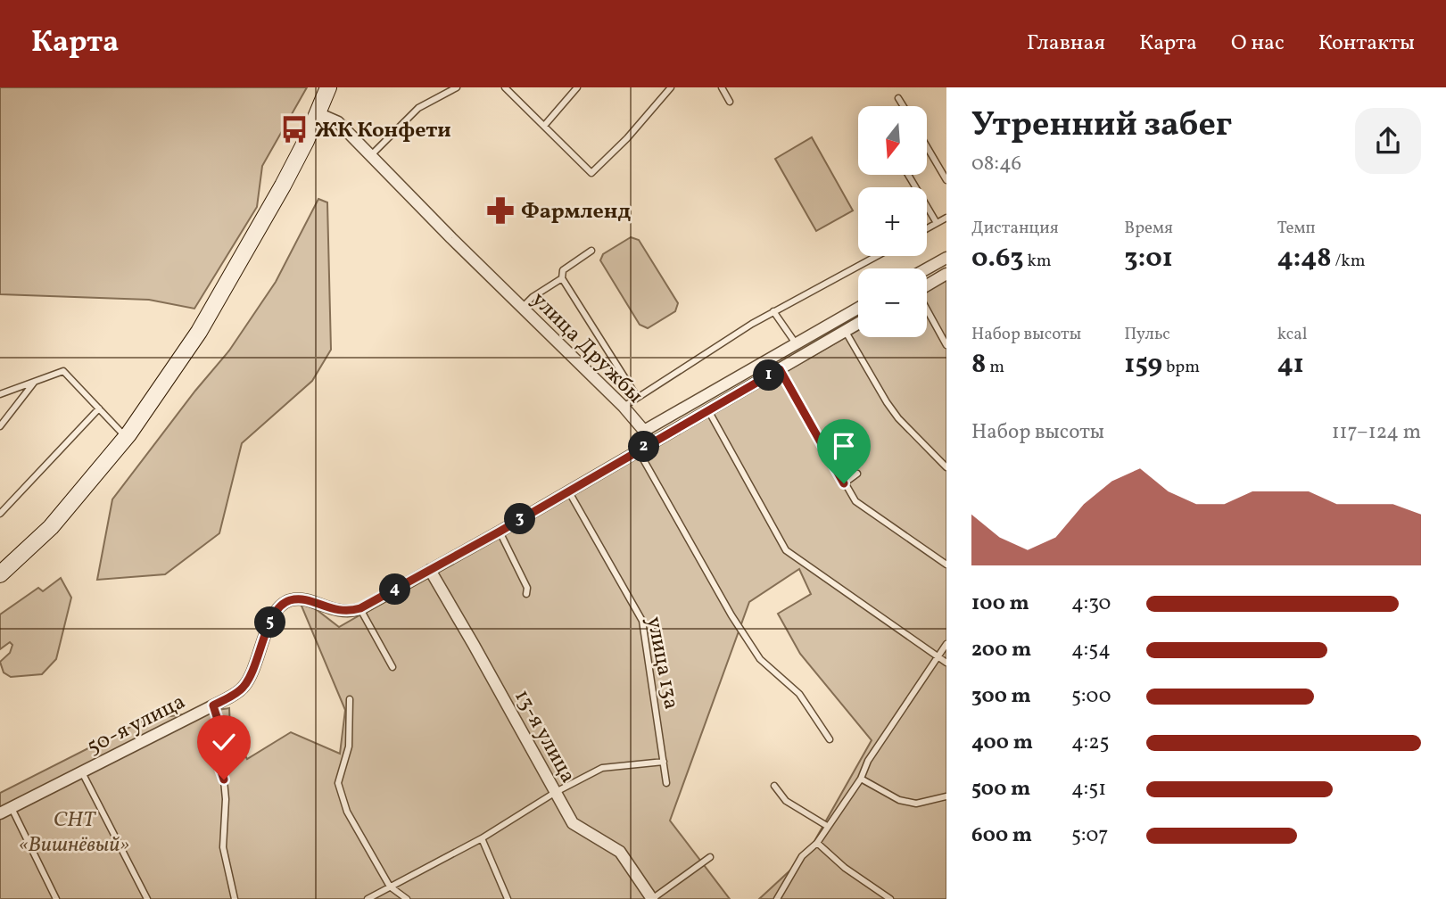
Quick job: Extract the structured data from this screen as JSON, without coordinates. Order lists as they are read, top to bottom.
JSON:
{
  "streets": {
    "street": ["улица Дружбы", "50-я улица", "13-я улица"],
    "lane": ["улица 13а"]
  },
  "crossings": [
    ["улица 13а", "50-я улица"],
    ["50-я улица", "13-я улица"]
  ],
  "parks": ["СНТ «Вишнёвый»"],
  "places": {
    "bus stop": ["ЖК Конфети"],
    "pharmacy": ["Фармленд"]
  },
  "north": "bottom",
  "page": {
    "header": "Карта",
    "nav": [
      "Главная",
      "Карта",
      "О нас",
      "Контакты"
    ],
    "heading": ["Утренний забег", "08:46"],
    "map_buttons": ["+", "−"],
    "stats": [
      ["Дистанция", "0.63 km"],
      ["Время", "3:01"],
      ["Темп", "4:48 /km"],
      ["Набор высоты", "8 m"],
      ["Пульс", "159 bpm"],
      ["kcal", "41"]
    ],
    "pins": [
      "1",
      "2",
      "3",
      "4",
      "5"
    ],
    "chart": ["Набор высоты", "117–124 m"],
    "list": [
      {
        "name": "100 m",
        "note": "4:30"
      },
      {
        "name": "200 m",
        "note": "4:54"
      },
      {
        "name": "300 m",
        "note": "5:00"
      },
      {
        "name": "400 m",
        "note": "4:25"
      },
      {
        "name": "500 m",
        "note": "4:51"
      },
      {
        "name": "600 m",
        "note": "5:07"
      }
    ]
  }
}
